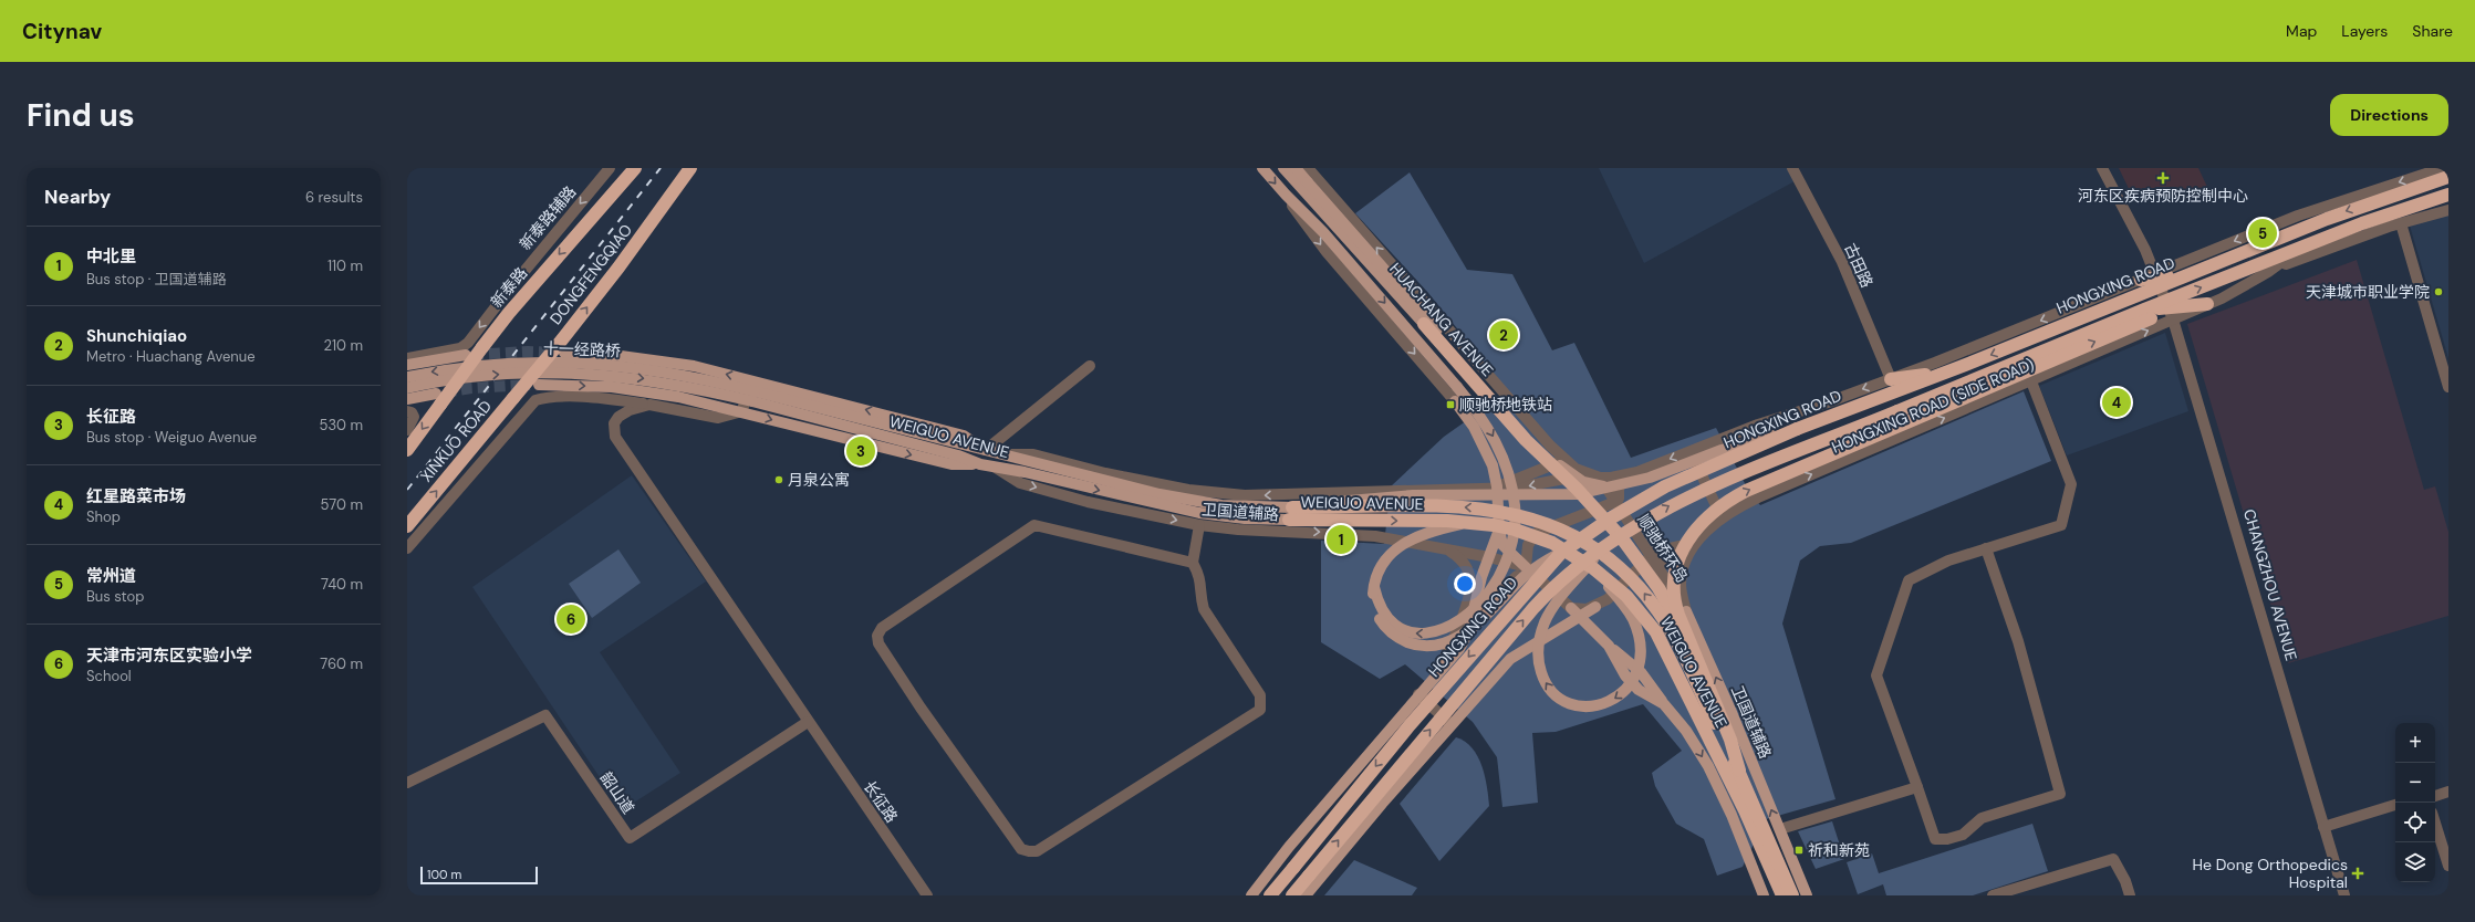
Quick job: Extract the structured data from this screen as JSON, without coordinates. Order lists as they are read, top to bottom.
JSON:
{
  "streets": {
    "highway": [
      "DONGFENGQIAO",
      "HONGXING ROAD",
      "新泰路",
      "HUACHANG AVENUE",
      "WEIGUO AVENUE",
      "XINKUO ROAD"
    ],
    "main road": ["十一经路桥", "卫国道辅路"],
    "street": [
      "新泰路辅路",
      "古田路",
      "HONGXING ROAD (SIDE ROAD)",
      "顺驰桥环岛",
      "CHANGZHOU AVENUE",
      "韶山道",
      "长征路"
    ]
  },
  "crossings": [
    ["DONGFENGQIAO", "XINKUO ROAD"],
    ["HONGXING ROAD", "CHANGZHOU AVENUE"],
    ["HUACHANG AVENUE", "WEIGUO AVENUE"],
    ["HUACHANG AVENUE", "顺驰桥环岛"],
    ["十一经路桥", "WEIGUO AVENUE"],
    ["HONGXING ROAD (SIDE ROAD)", "卫国道辅路"],
    ["HONGXING ROAD (SIDE ROAD)", "CHANGZHOU AVENUE"],
    ["WEIGUO AVENUE", "卫国道辅路"],
    ["卫国道辅路", "顺驰桥环岛"],
    ["韶山道", "长征路"]
  ],
  "one_way": ["新泰路辅路", "DONGFENGQIAO", "新泰路"],
  "places": {
    "health": ["河东区疾病预防控制中心", "He Dong Orthopedics Hospital"],
    "other": ["天津城市职业学院", "月泉公寓"],
    "transit": ["顺驰桥地铁站", "祈和新苑"]
  },
  "scale_bar": "100 m",
  "page": {
    "header": "Citynav",
    "nav": ["Map", "Layers", "Share"],
    "buttons": "Directions",
    "title": "Find us",
    "heading": ["Nearby", "6 results"],
    "pins": [
      "5",
      "2",
      "4",
      "3",
      "1",
      "6"
    ],
    "list": [
      {
        "mark": "1",
        "name": "中北里",
        "note": "Bus stop · 卫国道辅路",
        "value": "110 m"
      },
      {
        "mark": "2",
        "name": "Shunchiqiao",
        "note": "Metro · Huachang Avenue",
        "value": "210 m"
      },
      {
        "mark": "3",
        "name": "长征路",
        "note": "Bus stop · Weiguo Avenue",
        "value": "530 m"
      },
      {
        "mark": "4",
        "name": "红星路菜市场",
        "note": "Shop",
        "value": "570 m"
      },
      {
        "mark": "5",
        "name": "常州道",
        "note": "Bus stop",
        "value": "740 m"
      },
      {
        "mark": "6",
        "name": "天津市河东区实验小学",
        "note": "School",
        "value": "760 m"
      }
    ],
    "map_buttons": ["+", "−"],
    "scale": "100 m"
  }
}
